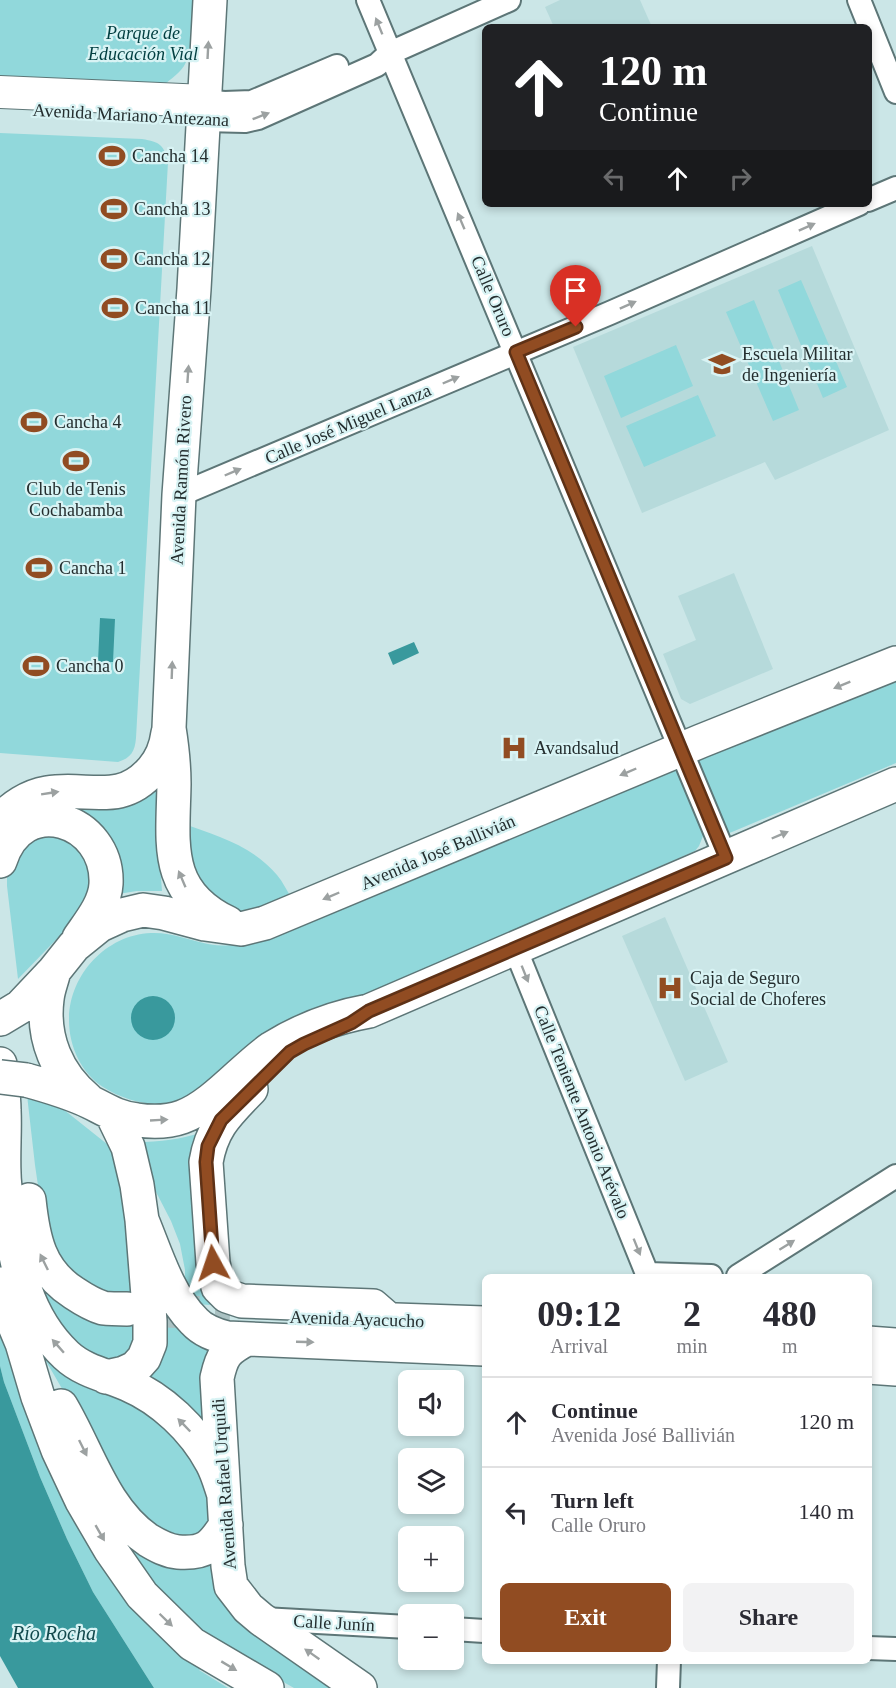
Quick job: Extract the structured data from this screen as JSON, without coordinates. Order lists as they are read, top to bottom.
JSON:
{
  "streets": {
    "main road": [
      "Avenida Mariano Antezana",
      "Avenida Ramón Rivero",
      "Avenida José Ballivián",
      "Avenida Ayacucho",
      "Avenida Rafael Urquidi"
    ],
    "street": [
      "Calle Oruro",
      "Calle José Miguel Lanza",
      "Calle Teniente Antonio Arévalo",
      "Calle Junín"
    ]
  },
  "crossings": [
    ["Avenida Mariano Antezana", "Calle Oruro"],
    ["Avenida Mariano Antezana", "Avenida Ramón Rivero"],
    ["Calle Oruro", "Calle José Miguel Lanza"],
    ["Calle Oruro", "Avenida José Ballivián"],
    ["Calle José Miguel Lanza", "Avenida Ramón Rivero"],
    ["Avenida Ramón Rivero", "Avenida José Ballivián"],
    ["Avenida Ayacucho", "Avenida Rafael Urquidi"],
    ["Avenida Rafael Urquidi", "Calle Junín"]
  ],
  "one_way": [
    "Calle Oruro",
    "Calle José Miguel Lanza",
    "Avenida Ramón Rivero",
    "Calle Teniente Antonio Arévalo"
  ],
  "water": ["Río Rocha"],
  "parks": ["Parque de Educación Vial"],
  "places": {
    "sports": [
      "Cancha 14",
      "Cancha 13",
      "Cancha 12",
      "Cancha 11",
      "Cancha 4",
      "Club de Tenis Cochabamba",
      "Cancha 1",
      "Cancha 0"
    ],
    "school or university": ["Escuela Militar de Ingeniería"],
    "hospital": ["Avandsalud", "Caja de Seguro Social de Choferes"]
  },
  "page": {
    "turn": ["120 m", "Continue"],
    "eta": [
      "09:12",
      "Arrival",
      "2",
      "min",
      "480",
      "m"
    ],
    "map_buttons": ["+", "−"],
    "list": [
      {
        "name": "Continue",
        "note": "Avenida José Ballivián",
        "value": "120 m"
      },
      {
        "name": "Turn left",
        "note": "Calle Oruro",
        "value": "140 m"
      }
    ],
    "buttons": ["Exit", "Share"]
  }
}
